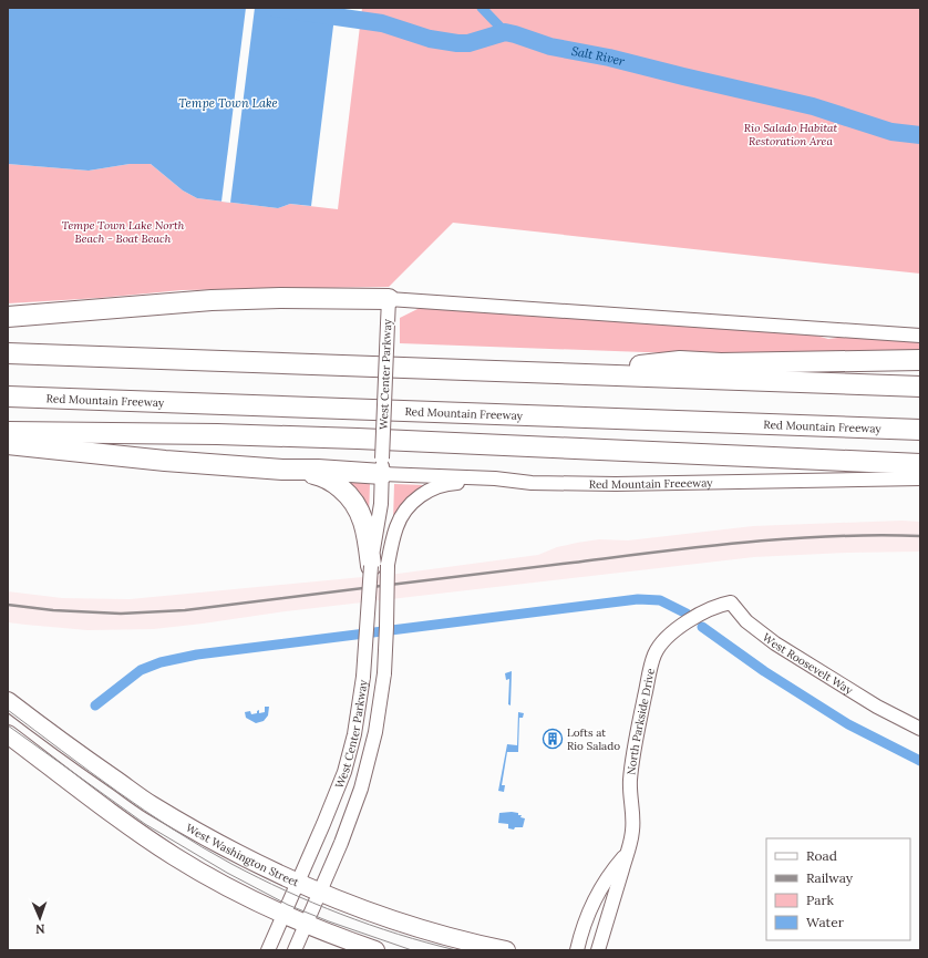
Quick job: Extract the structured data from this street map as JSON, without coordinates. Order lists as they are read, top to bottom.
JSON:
{
  "streets": {
    "highway": ["Red Mountain Freeway"],
    "main road": ["West Washington Street"],
    "street": [
      "West Center Parkway",
      "Red Mountain Freeeway",
      "West Roosevelt Way",
      "North Parkside Drive"
    ]
  },
  "crossings": [
    ["West Center Parkway", "Red Mountain Freeeway"],
    ["West Center Parkway", "West Washington Street"],
    ["West Roosevelt Way", "North Parkside Drive"]
  ],
  "water": ["Salt River", "Tempe Town Lake"],
  "parks": ["Rio Salado Habitat Restoration Area", "Tempe Town Lake North Beach - Boat Beach"],
  "places": {
    "building": ["Lofts at Rio Salado"]
  },
  "legend": [
    "Road",
    "Railway",
    "Park",
    "Water"
  ],
  "north": "bottom"
}
